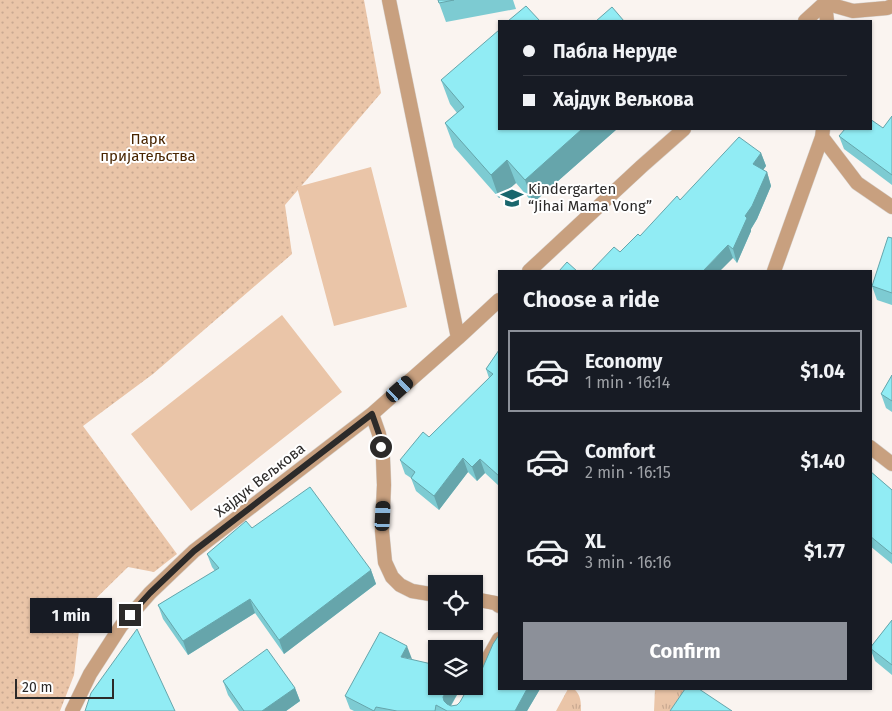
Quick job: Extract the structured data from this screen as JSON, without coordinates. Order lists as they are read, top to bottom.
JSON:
{
  "streets": {
    "street": ["Хајдук Вељкова"]
  },
  "parks": ["Парк пријатељства"],
  "places": {
    "school or university": ["Kindergarten “Jihai Mama Vong”"]
  },
  "scale_bar": "20 m",
  "page": {
    "banner": ["Пабла Неруде", "Хајдук Вељкова"],
    "heading": "Choose a ride",
    "list": [
      {
        "name": "Economy",
        "note": "1 min · 16:14",
        "value": "$1.04"
      },
      {
        "name": "Comfort",
        "note": "2 min · 16:15",
        "value": "$1.40"
      },
      {
        "name": "XL",
        "note": "3 min · 16:16",
        "value": "$1.77"
      }
    ],
    "bubble": "1 min",
    "buttons": "Confirm",
    "scale": "20 m"
  }
}
